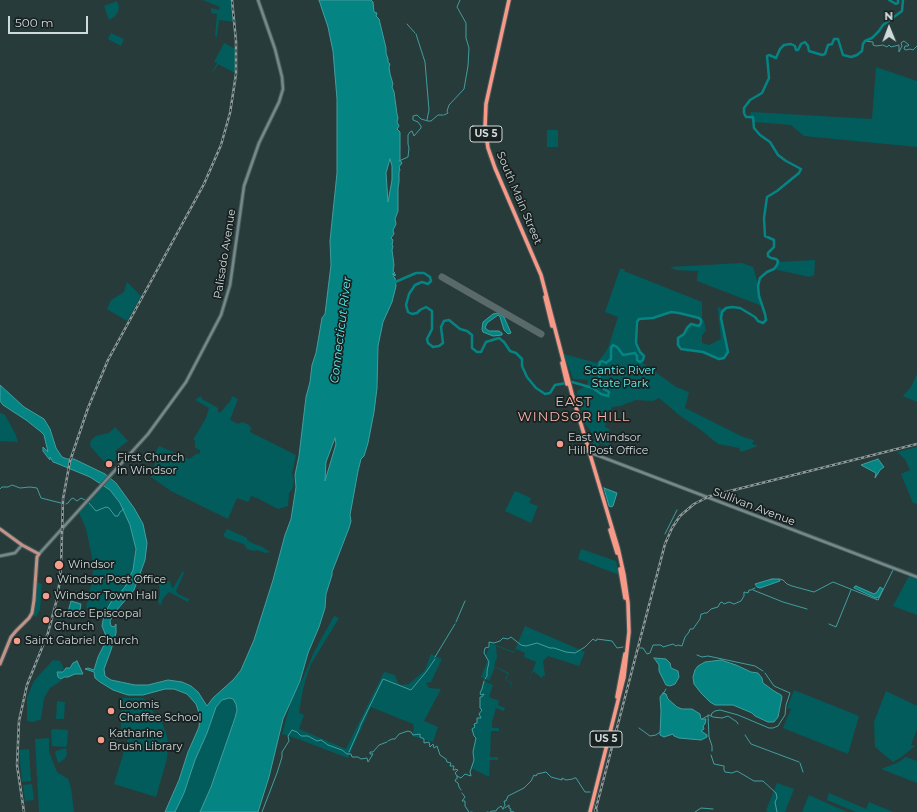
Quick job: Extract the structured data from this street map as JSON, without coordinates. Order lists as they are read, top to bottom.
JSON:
{
  "streets": {
    "highway": ["US 5", "South Main Street"],
    "main road": ["Palisado Avenue", "Sullivan Avenue"]
  },
  "crossings": [
    ["US 5", "South Main Street"],
    ["US 5", "Sullivan Avenue"],
    ["South Main Street", "Sullivan Avenue"]
  ],
  "districts": ["EAST WINDSOR HILL"],
  "water": ["Connecticut River"],
  "parks": ["Scantic River State Park"],
  "places": [
    "East Windsor Hill Post Office",
    "First Church in Windsor",
    "Windsor",
    "Windsor Post Office",
    "Windsor Town Hall",
    "Grace Episcopal Church",
    "Saint Gabriel Church",
    "Loomis Chaffee School",
    "Katharine Brush Library"
  ],
  "scale_bar": "500 m",
  "north": "top"
}
